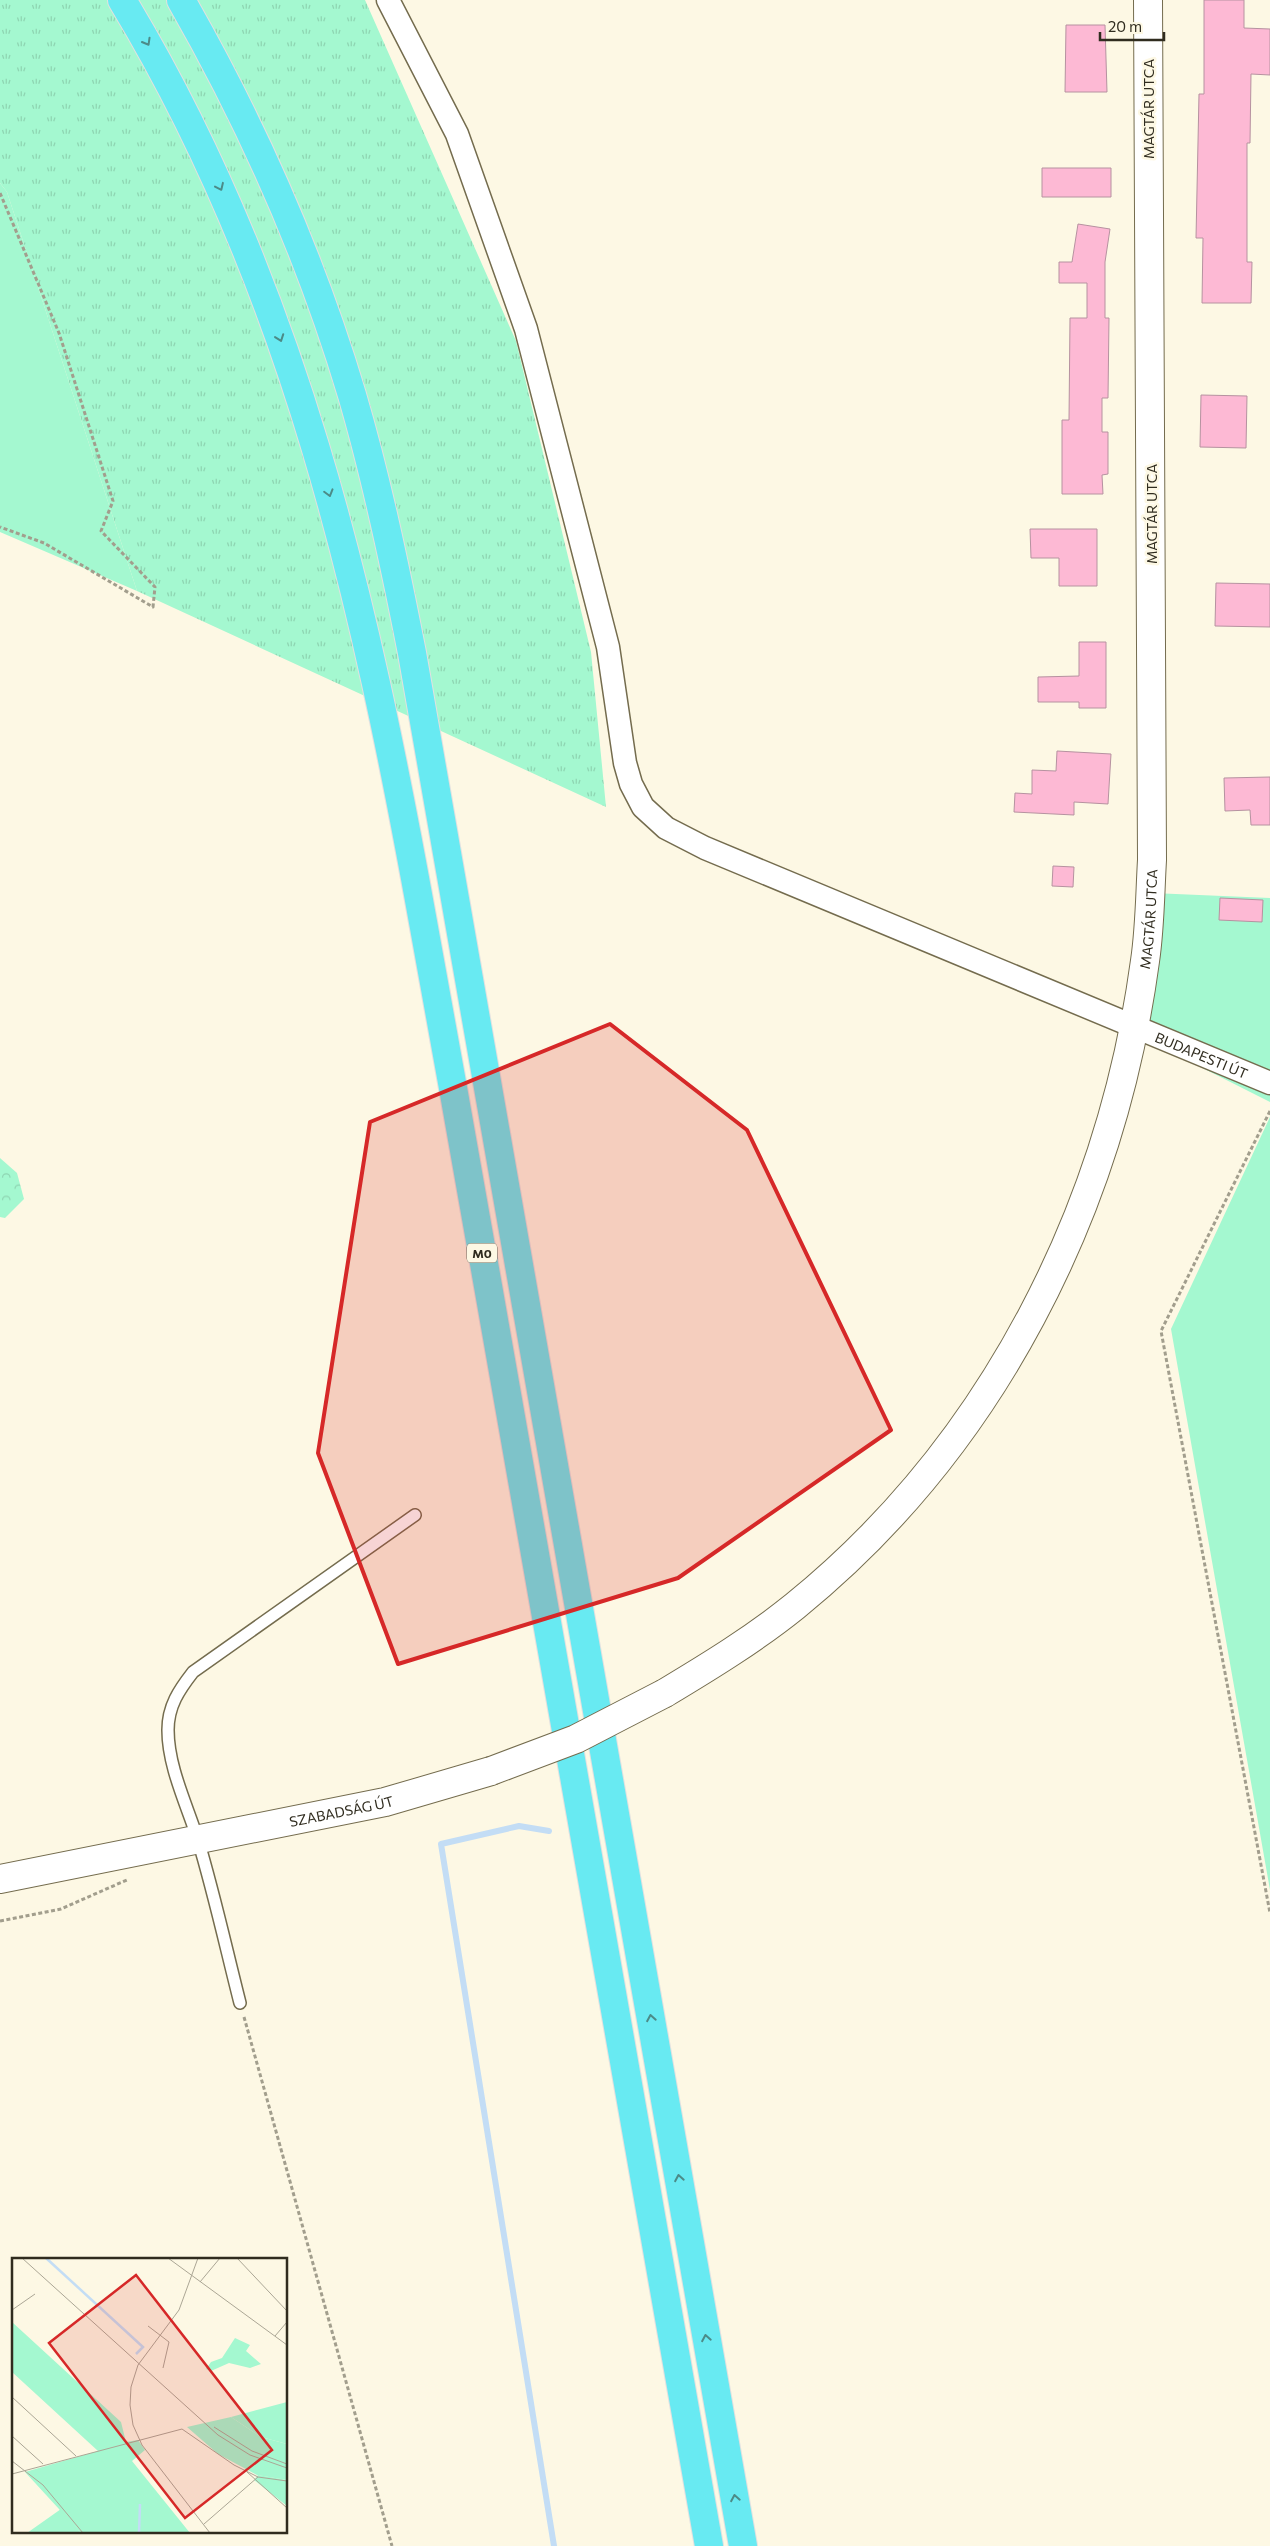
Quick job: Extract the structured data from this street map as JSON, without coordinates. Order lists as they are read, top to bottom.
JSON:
{
  "streets": {
    "highway": ["M0"],
    "street": ["MAGTÁR UTCA", "BUDAPESTI ÚT", "SZABADSÁG ÚT"]
  },
  "crossings": [
    ["MAGTÁR UTCA", "BUDAPESTI ÚT"],
    ["MAGTÁR UTCA", "SZABADSÁG ÚT"]
  ],
  "scale_bar": "20 m"
}
